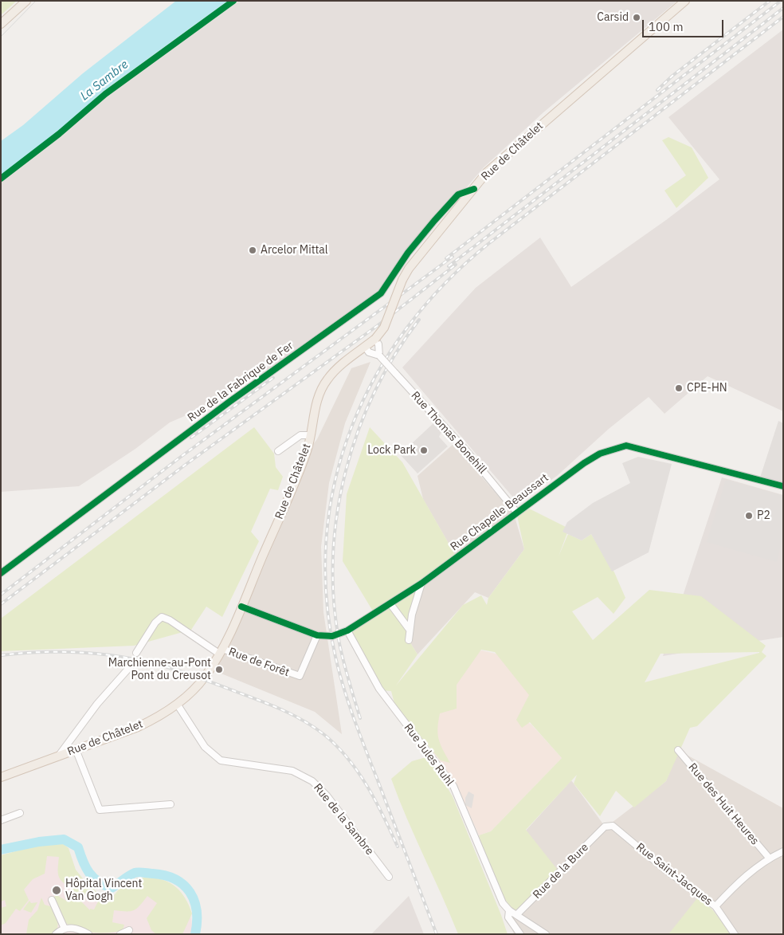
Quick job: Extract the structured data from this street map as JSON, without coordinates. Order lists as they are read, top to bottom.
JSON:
{
  "streets": {
    "main road": ["Rue de Châtelet"],
    "street": [
      "Rue de la Fabrique de Fer",
      "Rue Thomas Bonehill",
      "Rue Chapelle Beaussart",
      "Rue de Forêt",
      "Rue Jules Ruhl",
      "Rue des Huit Heures",
      "Rue de la Sambre",
      "Rue de la Bure",
      "Rue Saint-Jacques"
    ]
  },
  "crossings": [
    ["Rue de Châtelet", "Rue de la Fabrique de Fer"],
    ["Rue de Châtelet", "Rue Thomas Bonehill"],
    ["Rue de Châtelet", "Rue Chapelle Beaussart"],
    ["Rue de Châtelet", "Rue de Forêt"],
    ["Rue de Châtelet", "Rue de la Sambre"],
    ["Rue Thomas Bonehill", "Rue Chapelle Beaussart"],
    ["Rue Chapelle Beaussart", "Rue de Forêt"],
    ["Rue Chapelle Beaussart", "Rue Jules Ruhl"],
    ["Rue Jules Ruhl", "Rue de la Bure"],
    ["Rue de la Bure", "Rue Saint-Jacques"]
  ],
  "water": ["La Sambre"],
  "places": [
    "Carsid",
    "Arcelor Mittal",
    "CPE-HN",
    "Lock Park",
    "P2",
    "Marchienne-au-Pont Pont du Creusot",
    "Hôpital Vincent Van Gogh"
  ],
  "scale_bar": "100 m"
}
